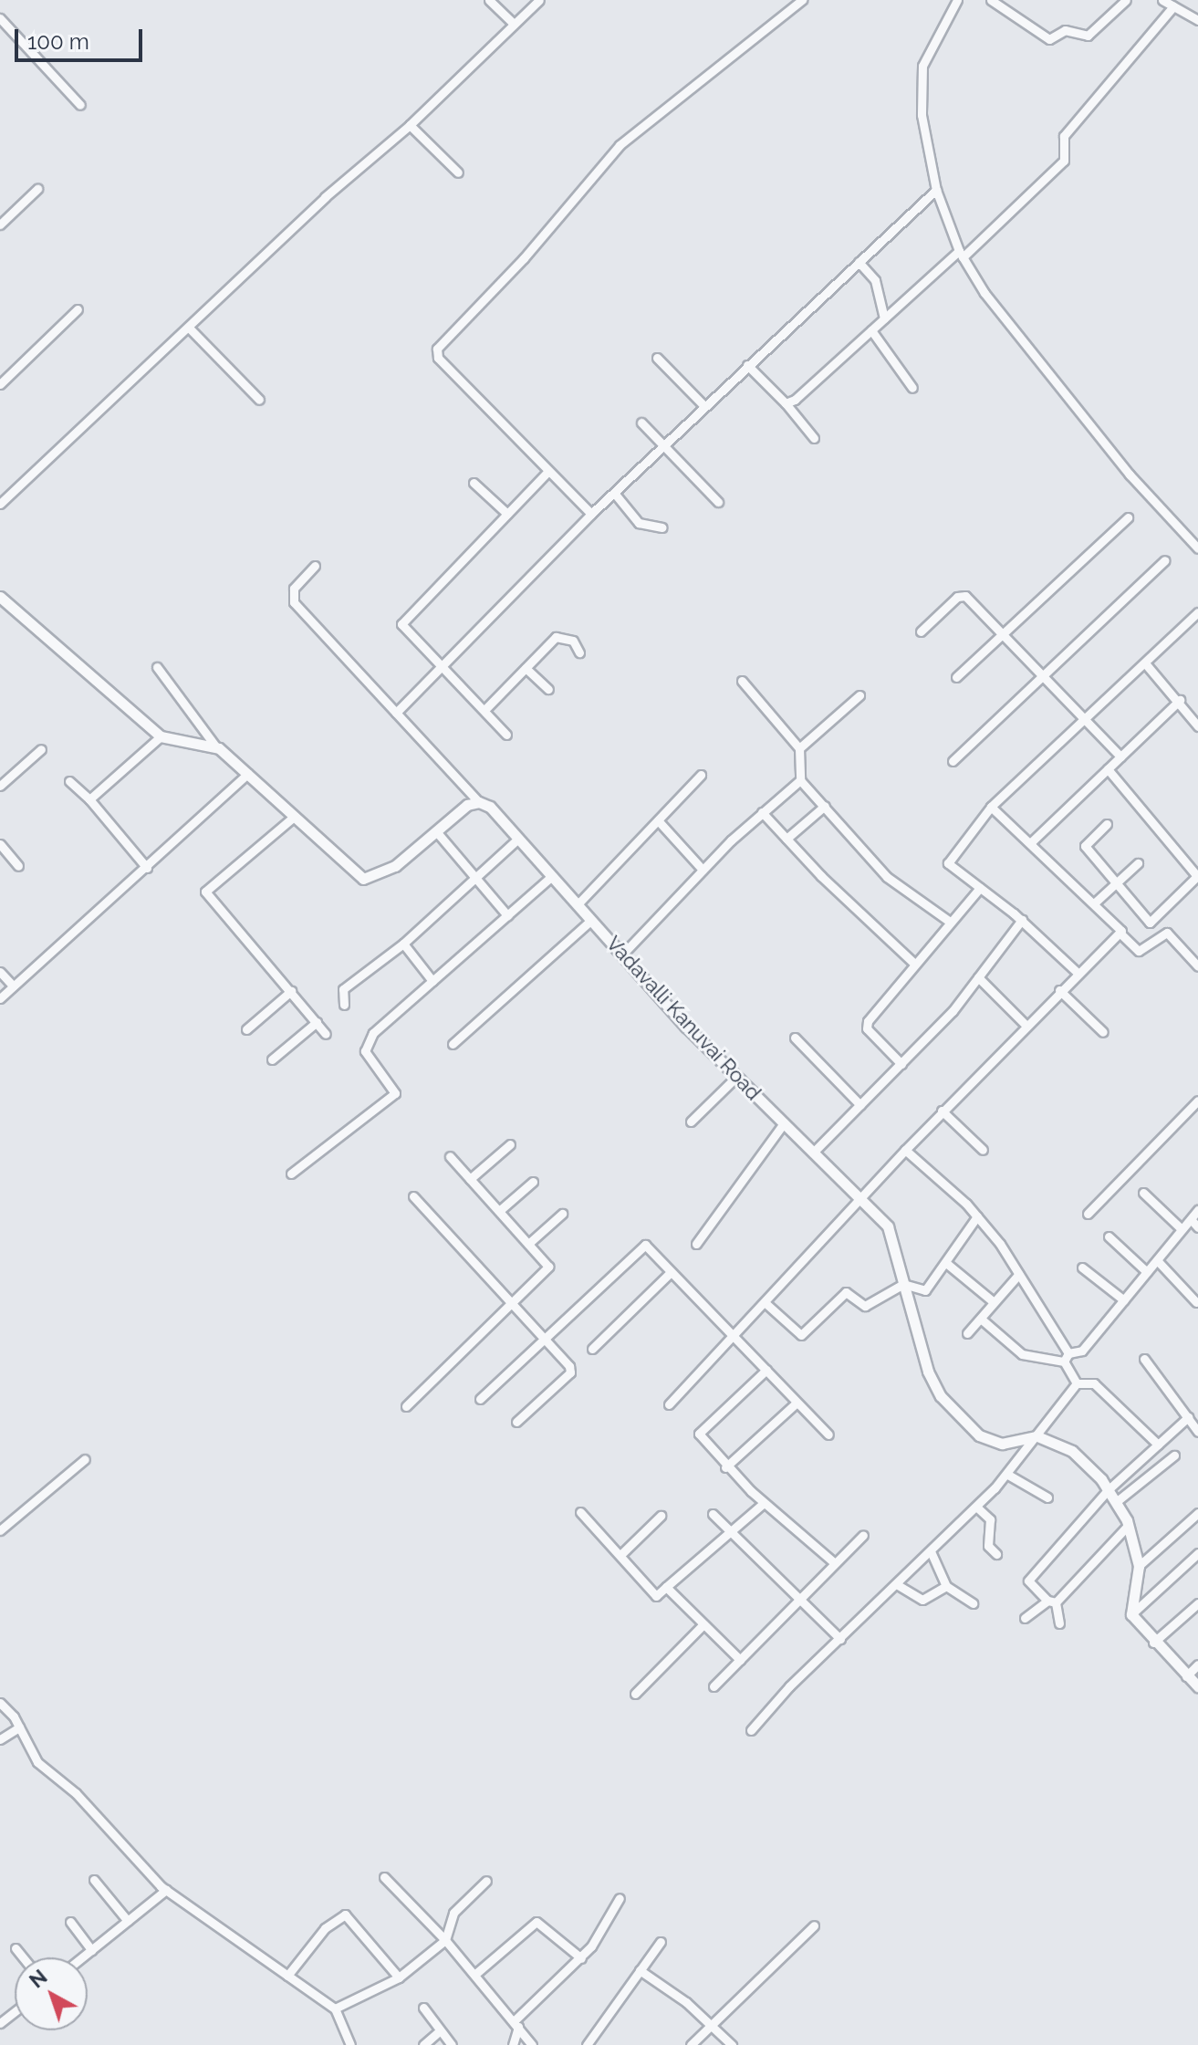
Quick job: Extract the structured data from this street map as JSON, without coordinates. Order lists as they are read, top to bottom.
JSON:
{
  "streets": {
    "street": ["Vadavalli Kanuvai Road"]
  },
  "scale_bar": "100 m",
  "north": "top left"
}
